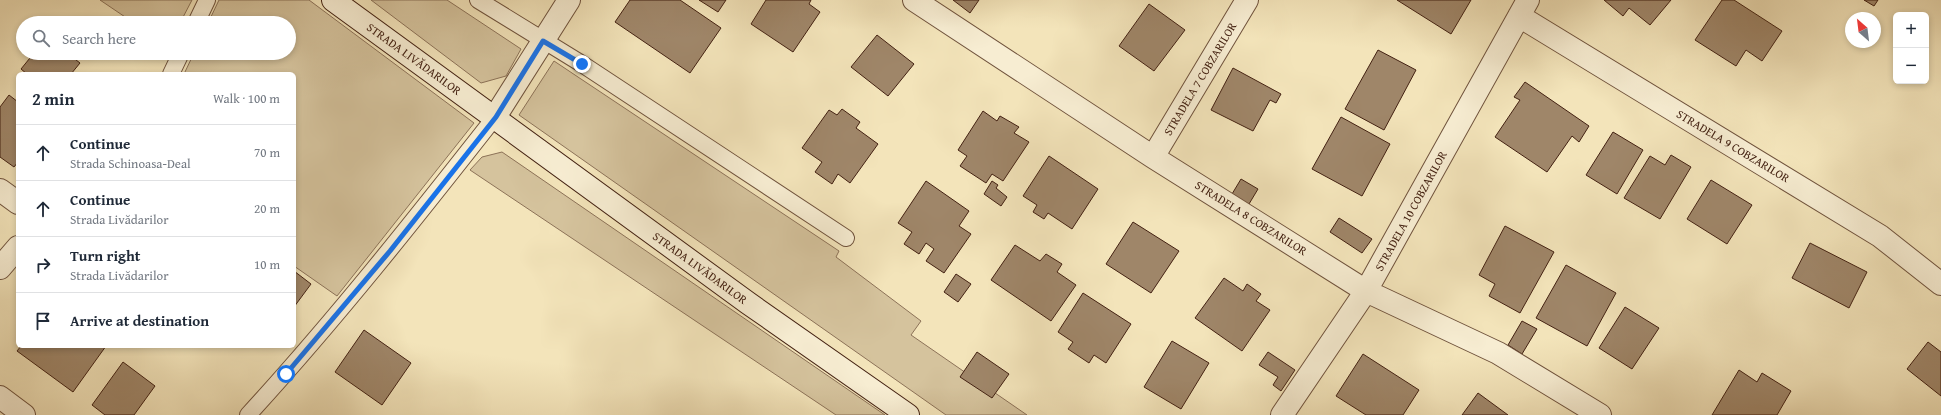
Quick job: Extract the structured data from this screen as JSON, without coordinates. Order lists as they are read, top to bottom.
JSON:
{
  "streets": {
    "street": [
      "STRADA LIVĂDARILOR",
      "STRADELA 7 COBZARILOR",
      "STRADELA 9 COBZARILOR",
      "STRADELA 10 COBZARILOR",
      "STRADELA 8 COBZARILOR"
    ]
  },
  "crossings": [
    ["STRADELA 7 COBZARILOR", "STRADELA 8 COBZARILOR"],
    ["STRADELA 9 COBZARILOR", "STRADELA 10 COBZARILOR"],
    ["STRADELA 10 COBZARILOR", "STRADELA 8 COBZARILOR"]
  ],
  "north": "top left",
  "page": {
    "map_buttons": ["+", "−"],
    "search": "Search here",
    "heading": ["2 min", "Walk · 100 m"],
    "list": [
      ["Continue", "Strada Schinoasa-Deal", "70 m"],
      ["Continue", "Strada Livădarilor", "20 m"],
      ["Turn right", "Strada Livădarilor", "10 m"],
      "Arrive at destination"
    ]
  }
}
